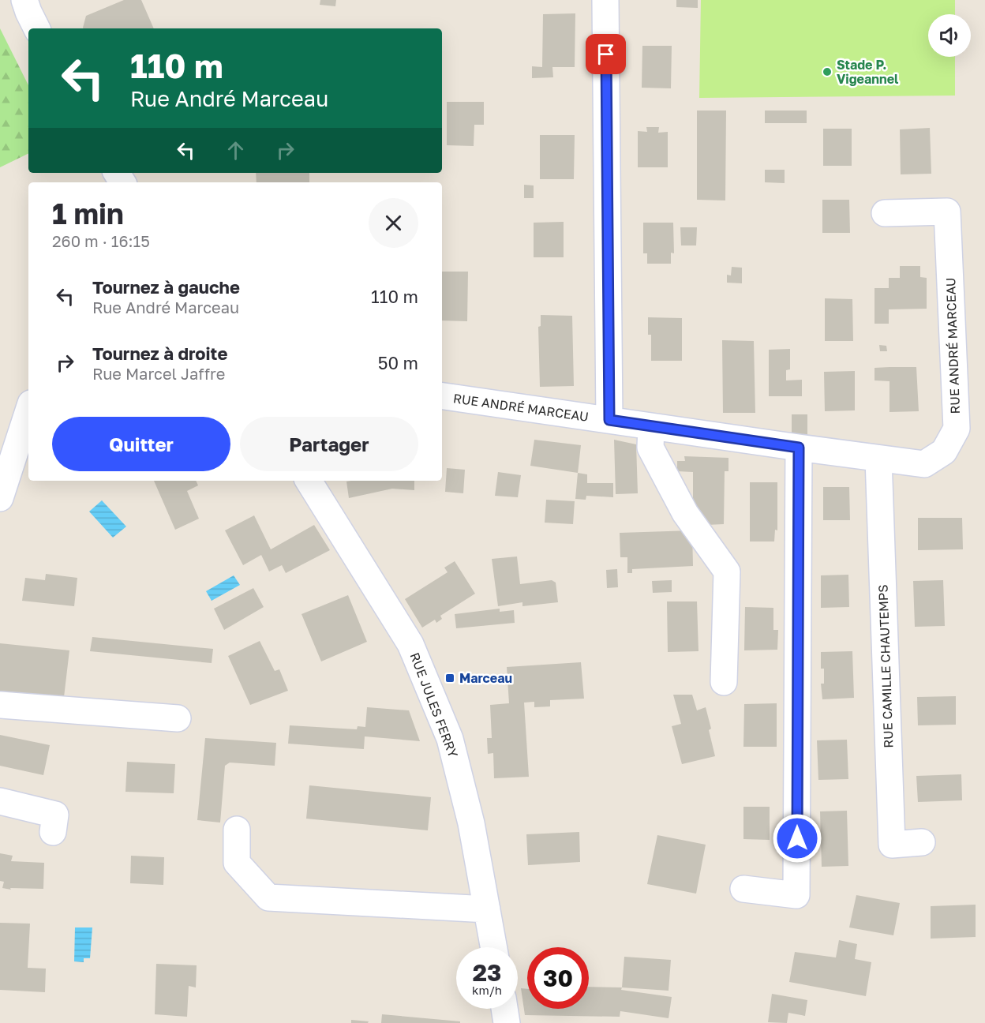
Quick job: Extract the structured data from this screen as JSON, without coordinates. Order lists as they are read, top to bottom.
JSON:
{
  "streets": {
    "street": ["RUE ANDRÉ MARCEAU", "RUE CAMILLE CHAUTEMPS", "RUE JULES FERRY"]
  },
  "crossings": [
    ["RUE ANDRÉ MARCEAU", "RUE CAMILLE CHAUTEMPS"]
  ],
  "places": {
    "other": ["Stade P. Vigeannel"],
    "transit": ["Marceau"]
  },
  "page": {
    "turn": ["110 m", "Rue André Marceau"],
    "heading": ["1 min", "260 m · 16:15"],
    "list": [
      {
        "name": "Tournez à gauche",
        "note": "Rue André Marceau",
        "value": "110 m"
      },
      {
        "name": "Tournez à droite",
        "note": "Rue Marcel Jaffre",
        "value": "50 m"
      }
    ],
    "buttons": ["Quitter", "Partager"],
    "speed": "23 km/h",
    "limit": "30"
  }
}
